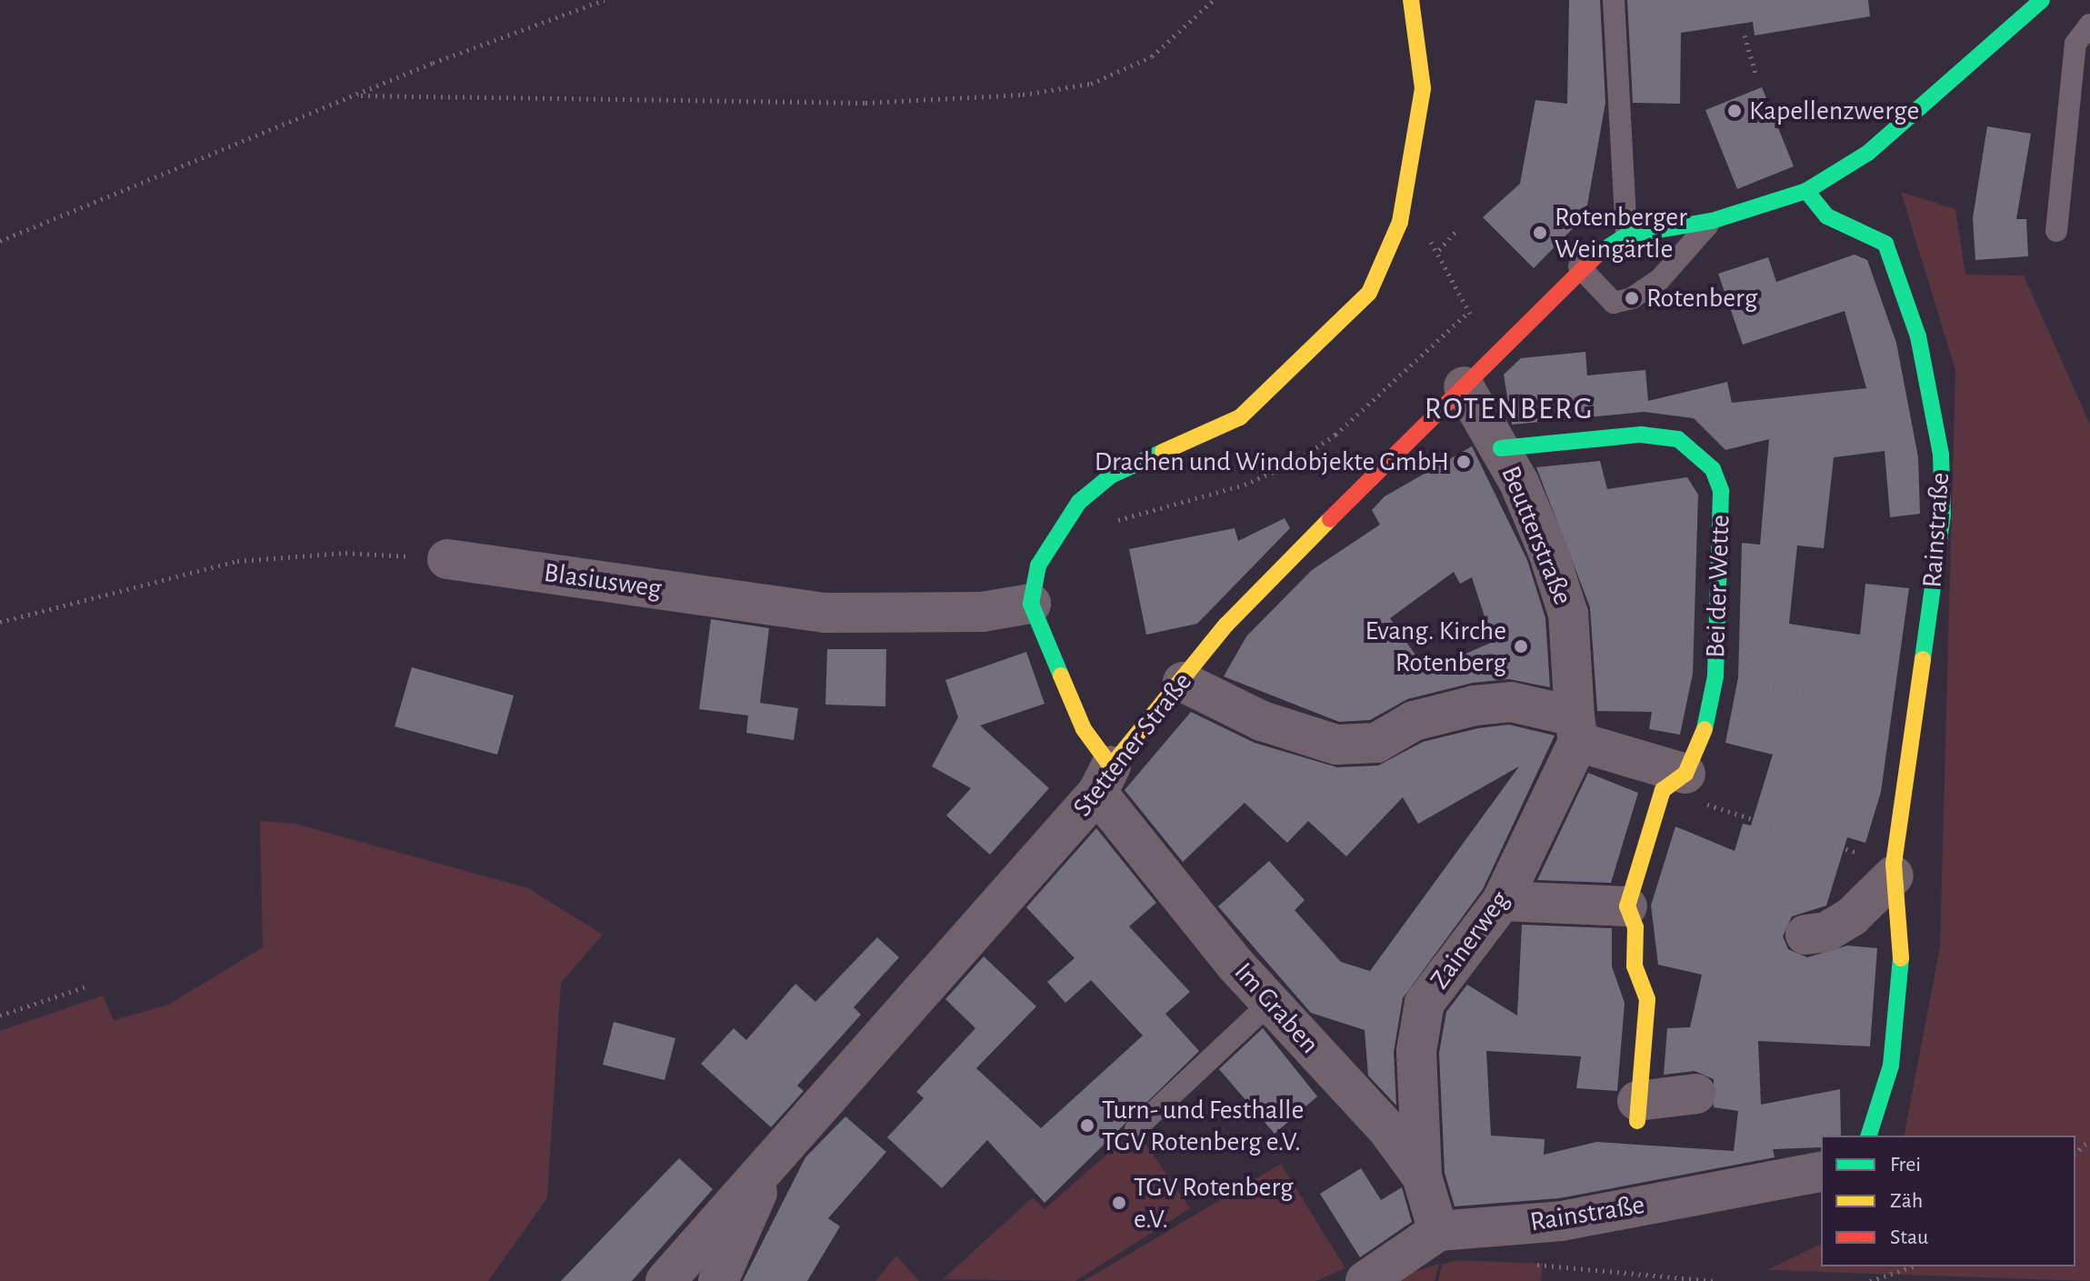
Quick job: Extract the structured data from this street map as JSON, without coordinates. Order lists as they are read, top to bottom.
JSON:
{
  "streets": {
    "street": [
      "Rainstraße",
      "Beutterstraße",
      "Blasiusweg",
      "Bei der Wette",
      "Stettener Straße",
      "Zainerweg",
      "Im Graben"
    ]
  },
  "crossings": [
    ["Rainstraße", "Im Graben"],
    ["Beutterstraße", "Bei der Wette"],
    ["Beutterstraße", "Stettener Straße"],
    ["Beutterstraße", "Zainerweg"],
    ["Stettener Straße", "Im Graben"],
    ["Zainerweg", "Im Graben"]
  ],
  "districts": ["ROTENBERG"],
  "places": [
    "Kapellenzwerge",
    "Rotenberger Weingärtle",
    "Rotenberg",
    "Drachen und Windobjekte GmbH",
    "Evang. Kirche Rotenberg",
    "Turn- und Festhalle TGV Rotenberg e.V.",
    "TGV Rotenberg e.V."
  ],
  "legend": ["Frei", "Zäh", "Stau"]
}
